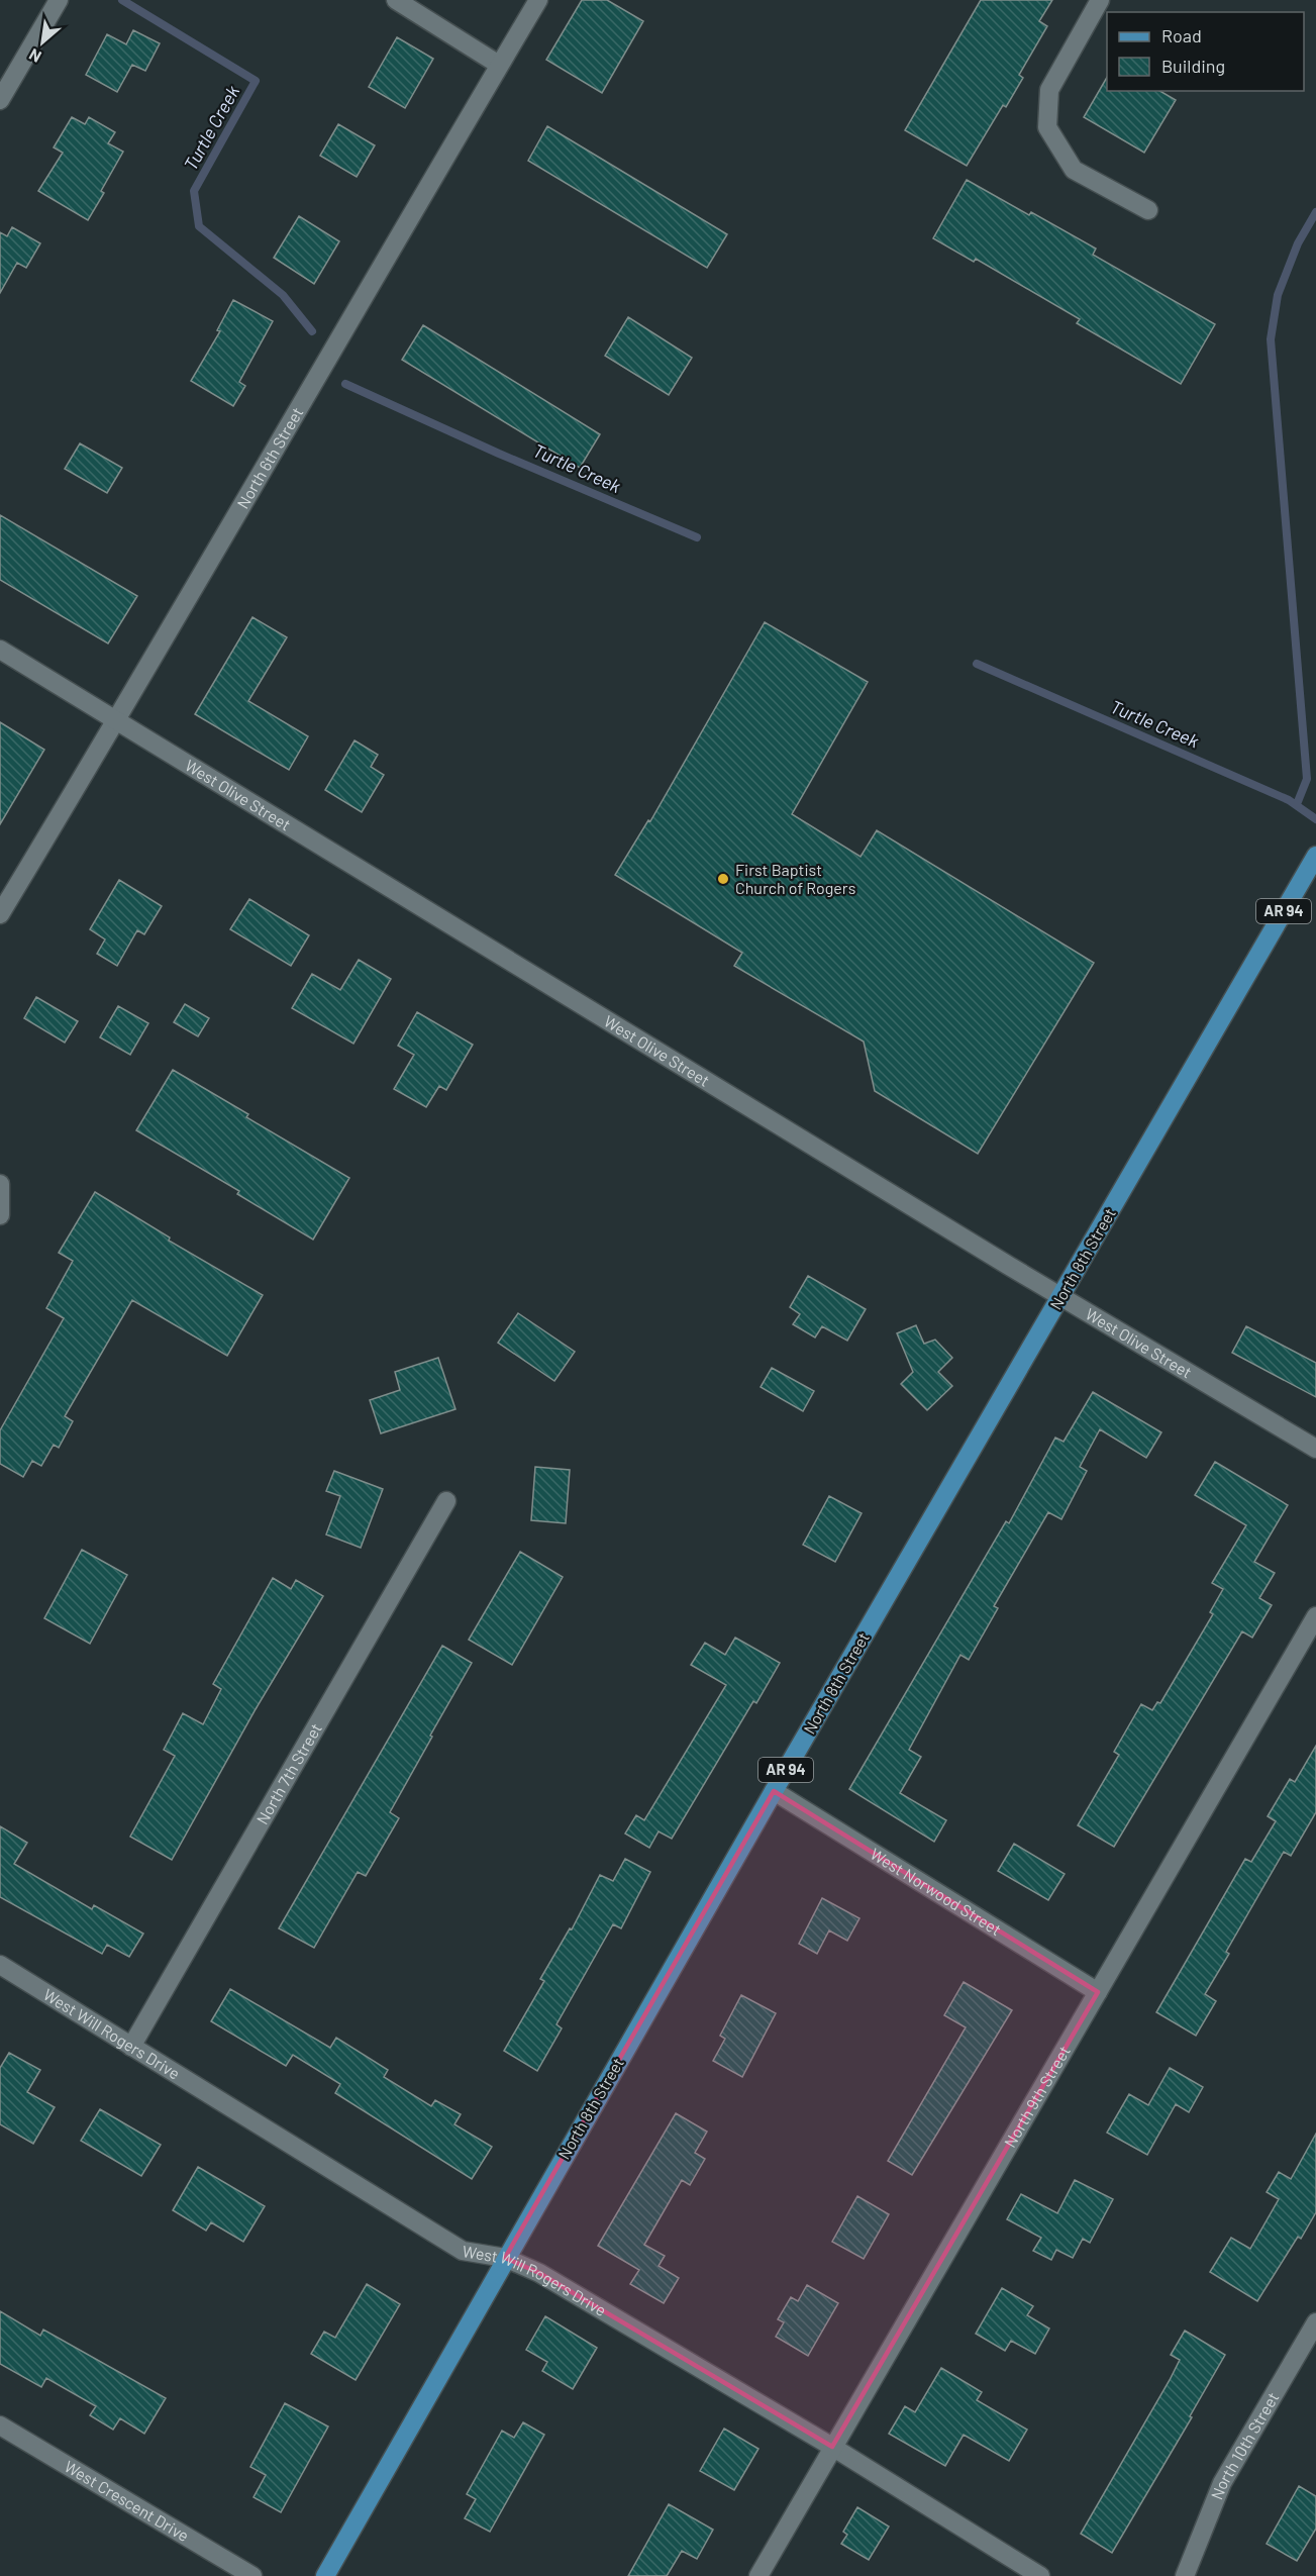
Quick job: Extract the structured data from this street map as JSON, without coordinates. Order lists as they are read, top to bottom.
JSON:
{
  "streets": {
    "main road": ["AR 94", "North 8th Street"],
    "street": [
      "North 6th Street",
      "West Olive Street",
      "North 7th Street",
      "West Norwood Street",
      "West Will Rogers Drive",
      "North 9th Street",
      "North 10th Street",
      "West Crescent Drive"
    ]
  },
  "crossings": [
    ["North 6th Street", "West Olive Street"],
    ["West Olive Street", "North 8th Street"],
    ["North 8th Street", "West Norwood Street"],
    ["North 8th Street", "West Will Rogers Drive"],
    ["North 7th Street", "West Will Rogers Drive"],
    ["West Norwood Street", "North 9th Street"],
    ["West Will Rogers Drive", "North 9th Street"]
  ],
  "water": ["Turtle Creek"],
  "places": ["First Baptist Church of Rogers"],
  "legend": ["Road", "Building"],
  "north": "bottom left"
}
